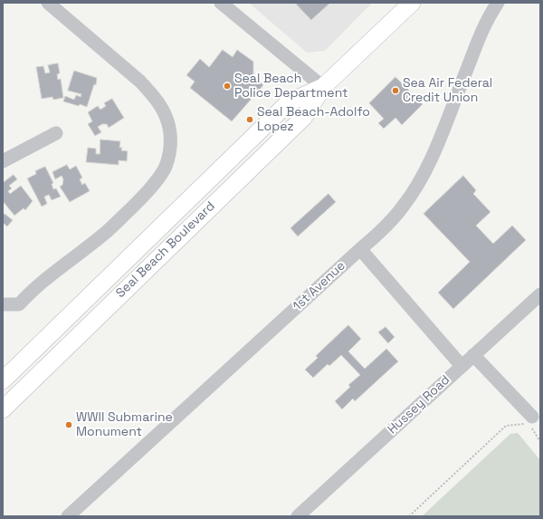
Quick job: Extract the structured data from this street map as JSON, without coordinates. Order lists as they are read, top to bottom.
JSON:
{
  "streets": {
    "main road": ["Seal Beach Boulevard"],
    "street": ["1st Avenue", "Hussey Road"]
  },
  "places": [
    "Seal Beach Police Department",
    "Sea Air Federal Credit Union",
    "Seal Beach-Adolfo Lopez",
    "WWII Submarine Monument"
  ]
}
